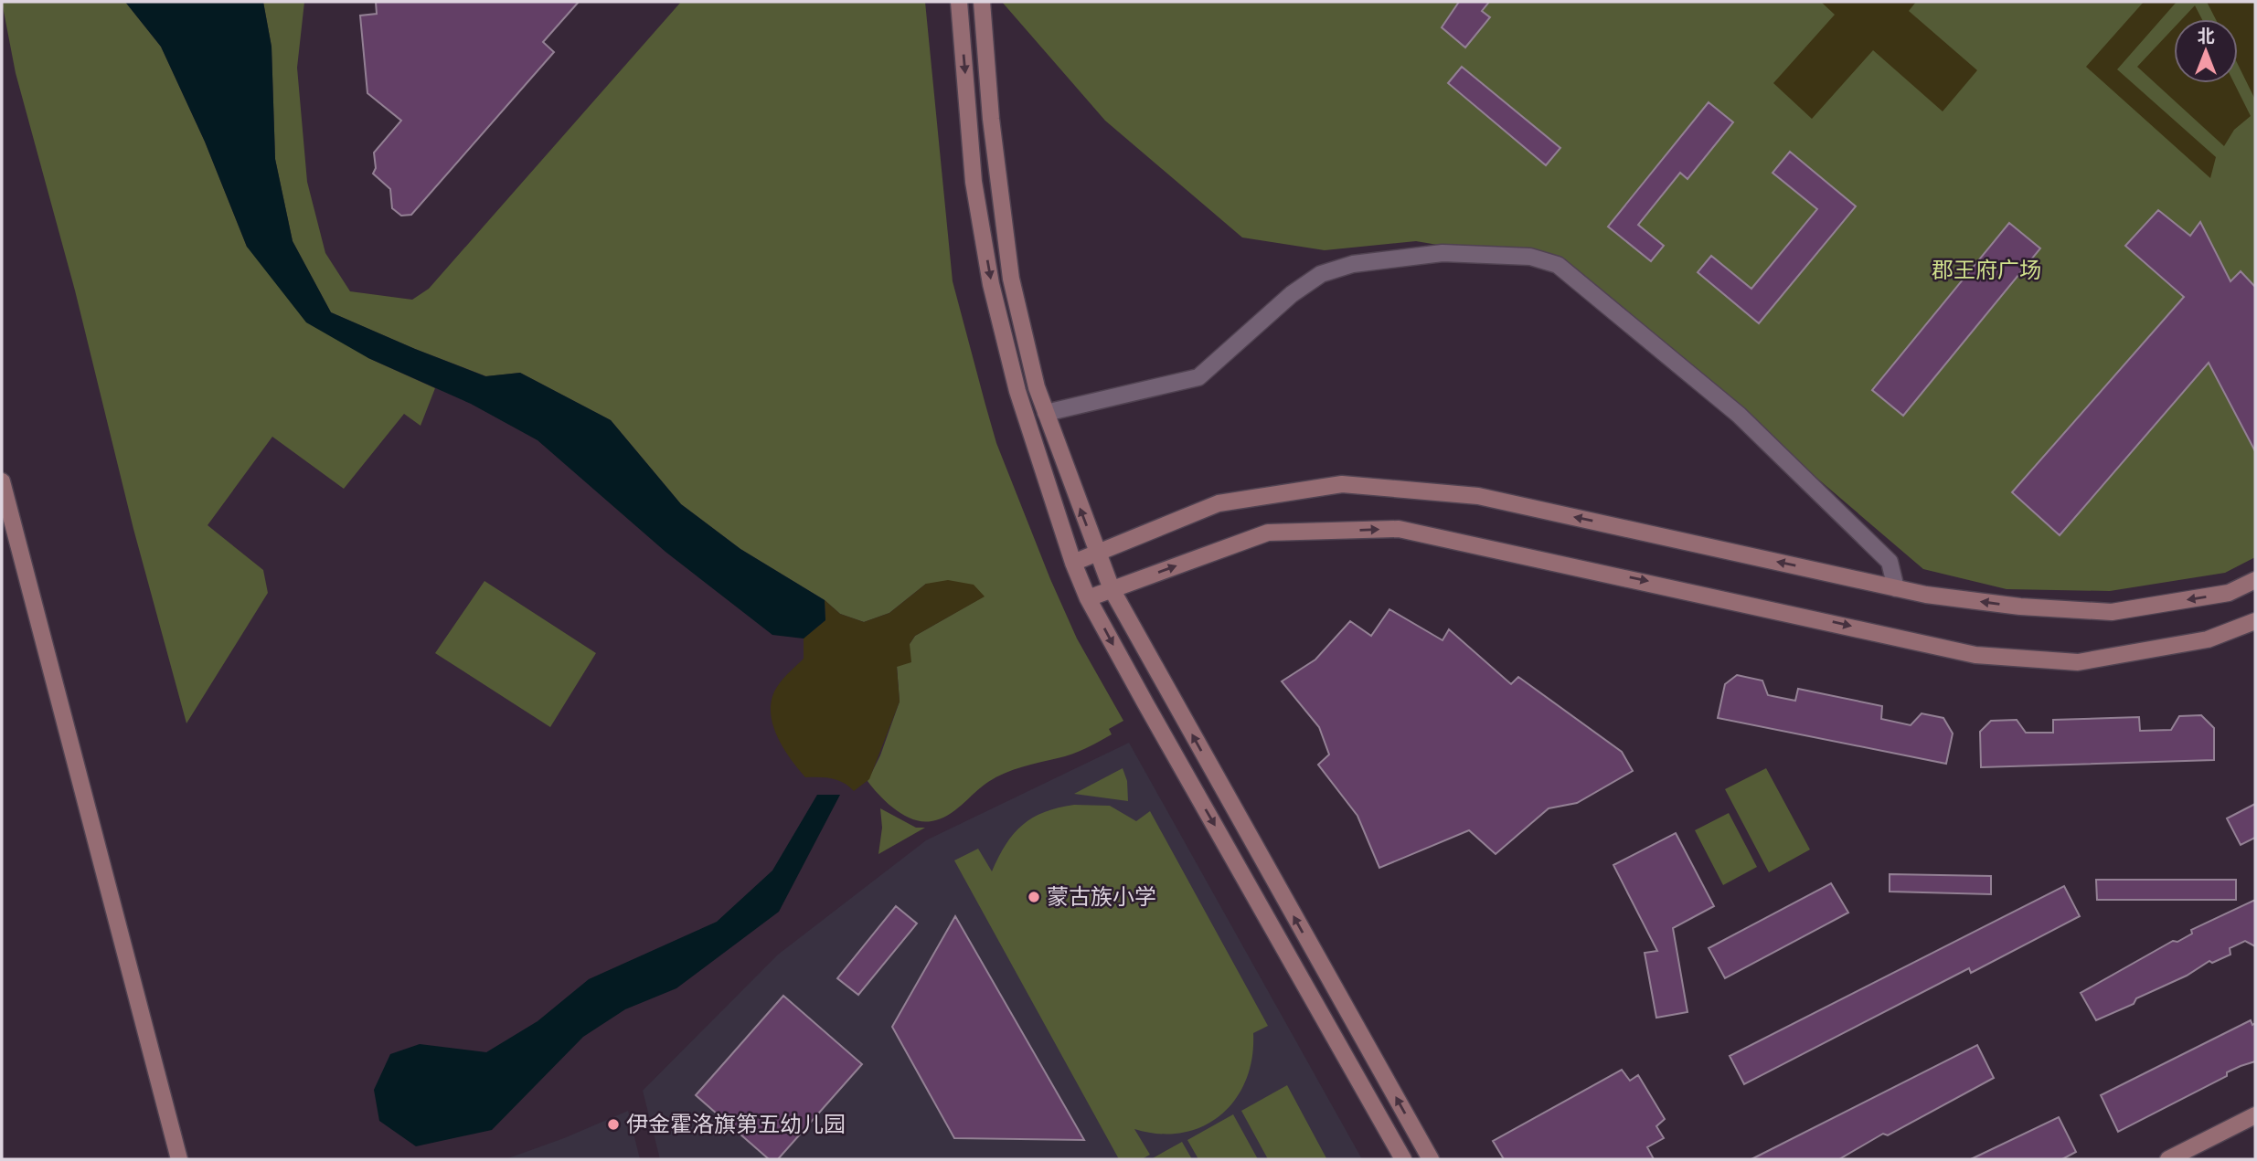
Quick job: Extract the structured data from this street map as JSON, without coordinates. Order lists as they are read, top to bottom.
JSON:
{
  "parks": ["郡王府广场"],
  "places": ["蒙古族小学", "伊金霍洛旗第五幼儿园"],
  "north": "top"
}
